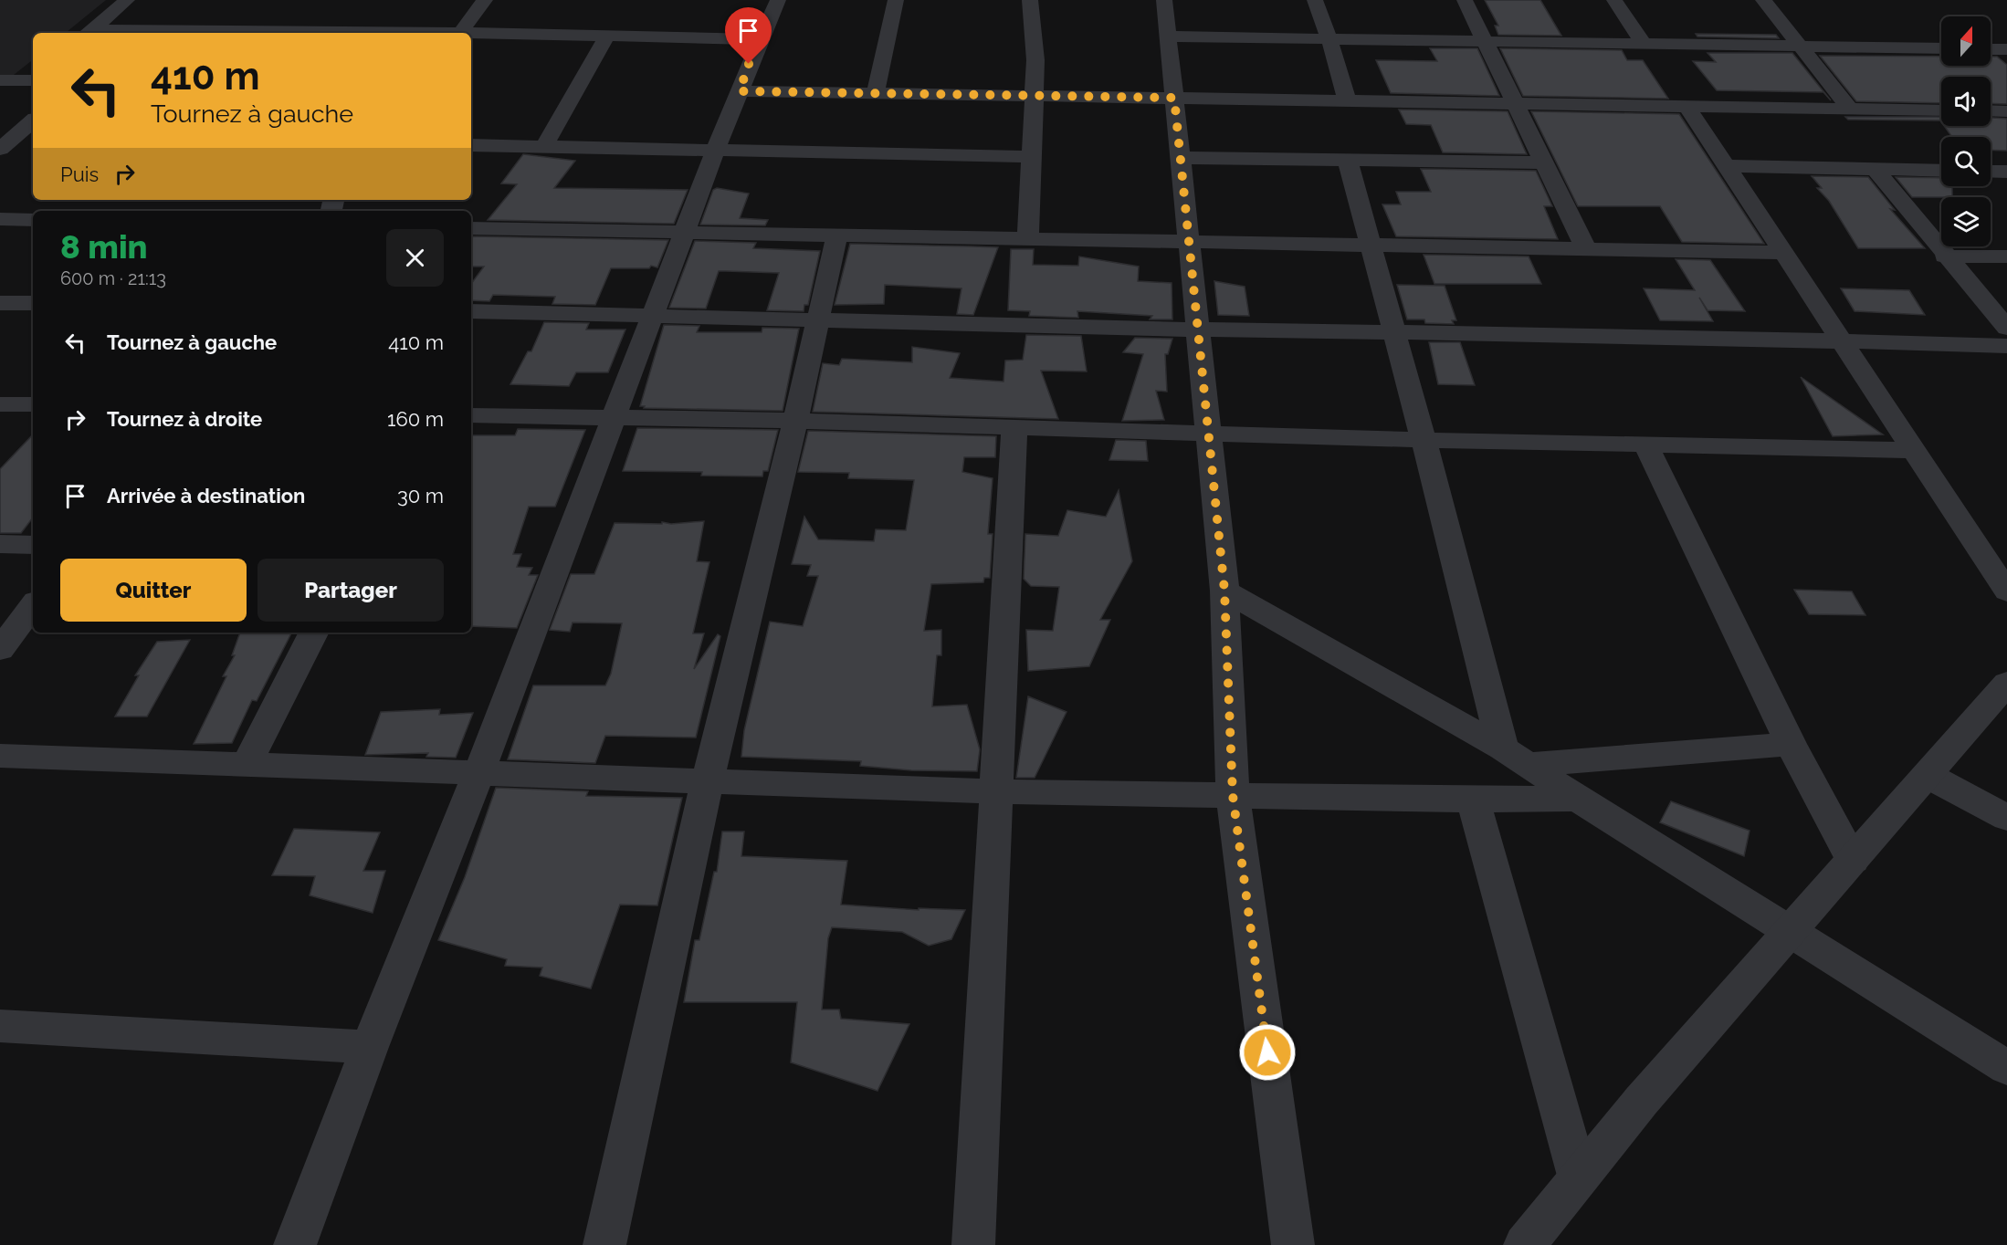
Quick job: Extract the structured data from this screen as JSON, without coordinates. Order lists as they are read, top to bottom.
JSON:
{
  "north": "top",
  "page": {
    "turn": ["410 m", "Tournez à gauche"],
    "then": "Puis",
    "heading": ["8 min", "600 m · 21:13"],
    "list": [
      {
        "name": "Tournez à gauche",
        "value": "410 m"
      },
      {
        "name": "Tournez à droite",
        "value": "160 m"
      },
      {
        "name": "Arrivée à destination",
        "value": "30 m"
      }
    ],
    "buttons": ["Quitter", "Partager"]
  }
}
